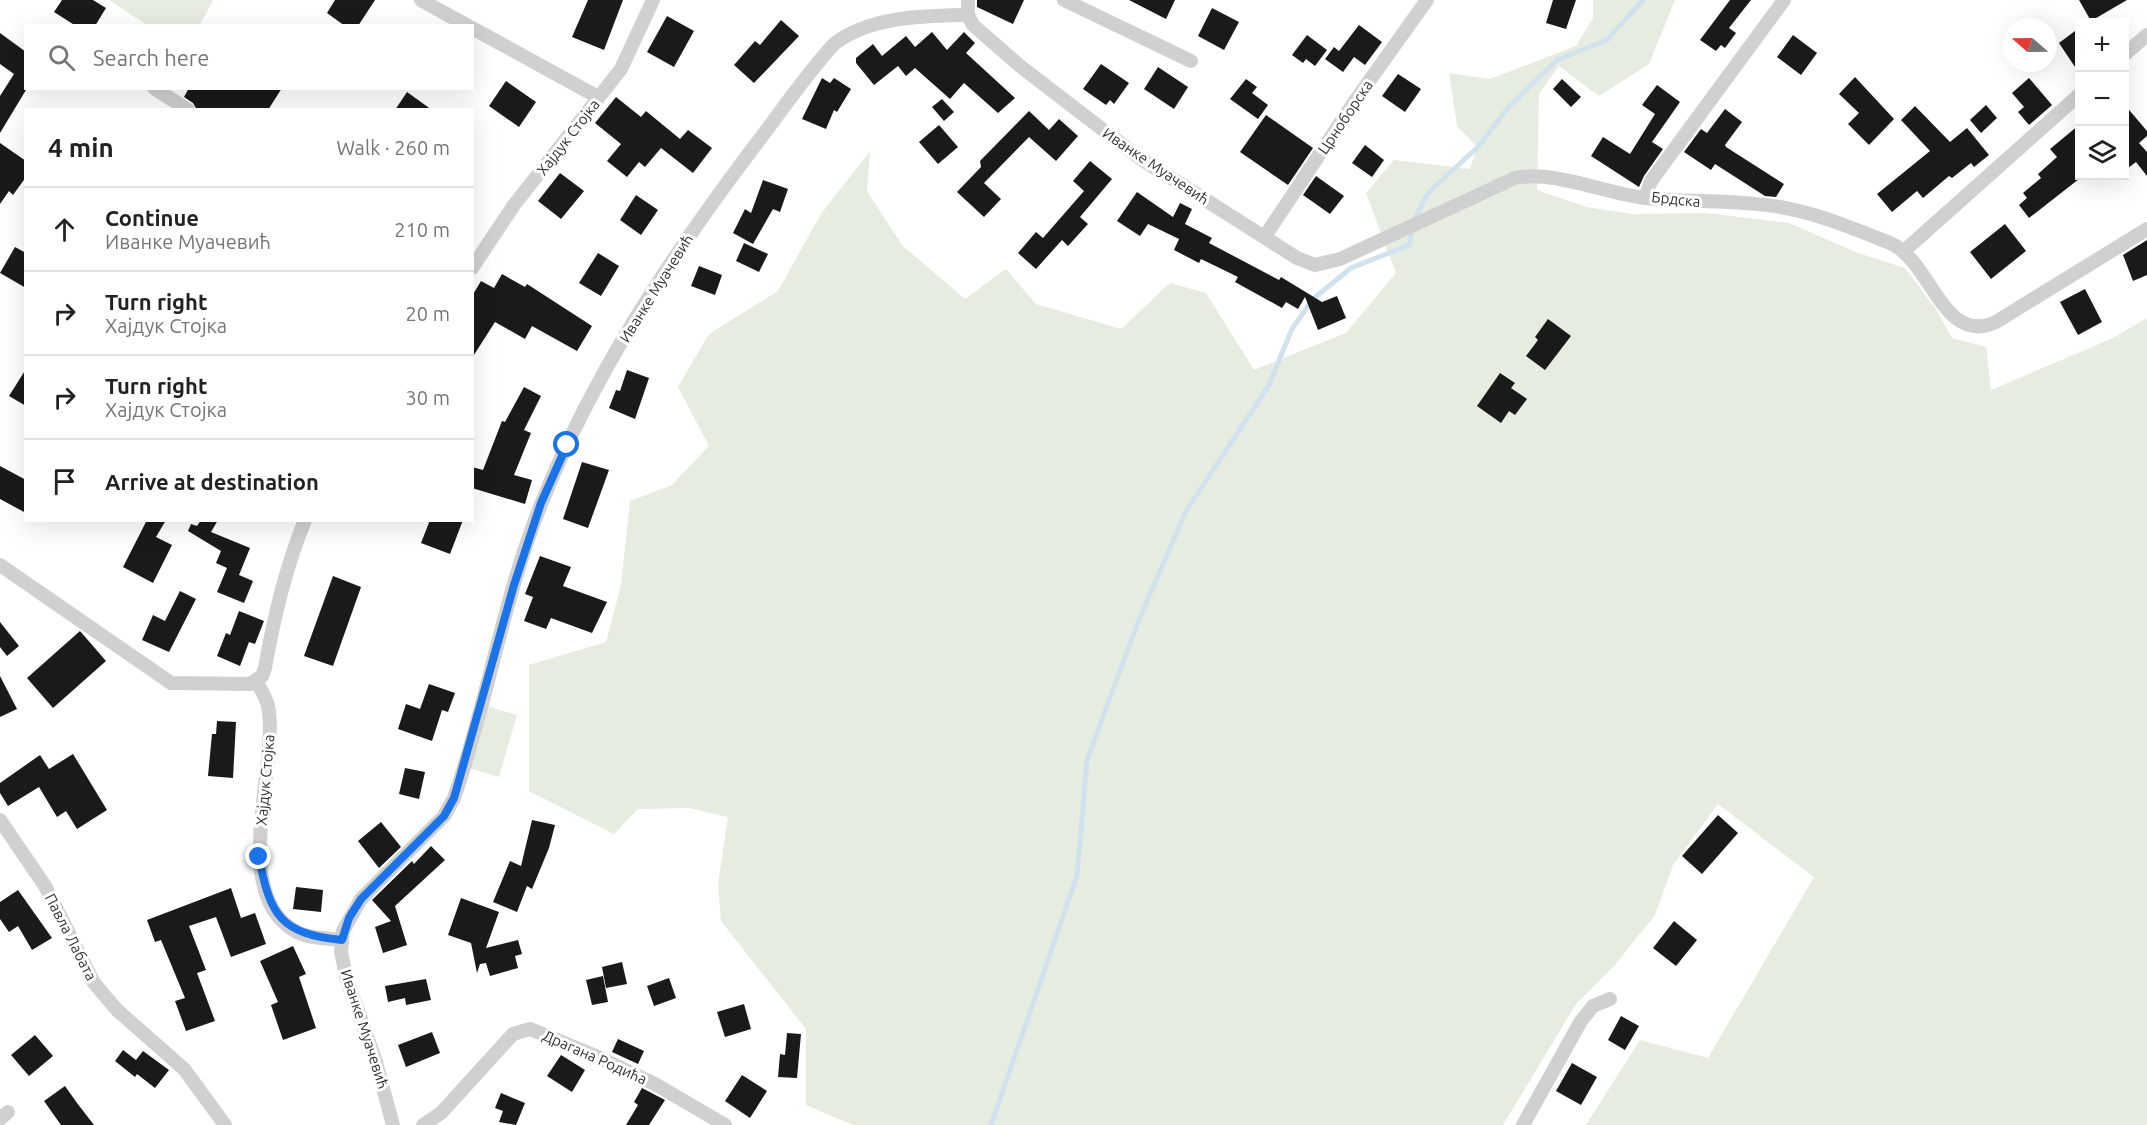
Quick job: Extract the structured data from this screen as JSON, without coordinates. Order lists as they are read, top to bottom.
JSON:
{
  "streets": {
    "street": [
      "Црноборска",
      "Хајдук Стојка",
      "Иванке Муачевић",
      "Брдска",
      "Павла Лабата",
      "Драгана Родића"
    ]
  },
  "crossings": [
    ["Црноборска", "Иванке Муачевић"],
    ["Хајдук Стојка", "Иванке Муачевић"],
    ["Иванке Муачевић", "Брдска"]
  ],
  "north": "left",
  "page": {
    "map_buttons": ["+", "−"],
    "search": "Search here",
    "heading": ["4 min", "Walk · 260 m"],
    "list": [
      ["Continue", "Иванке Муачевић", "210 m"],
      ["Turn right", "Хајдук Стојка", "20 m"],
      ["Turn right", "Хајдук Стојка", "30 m"],
      "Arrive at destination"
    ]
  }
}
